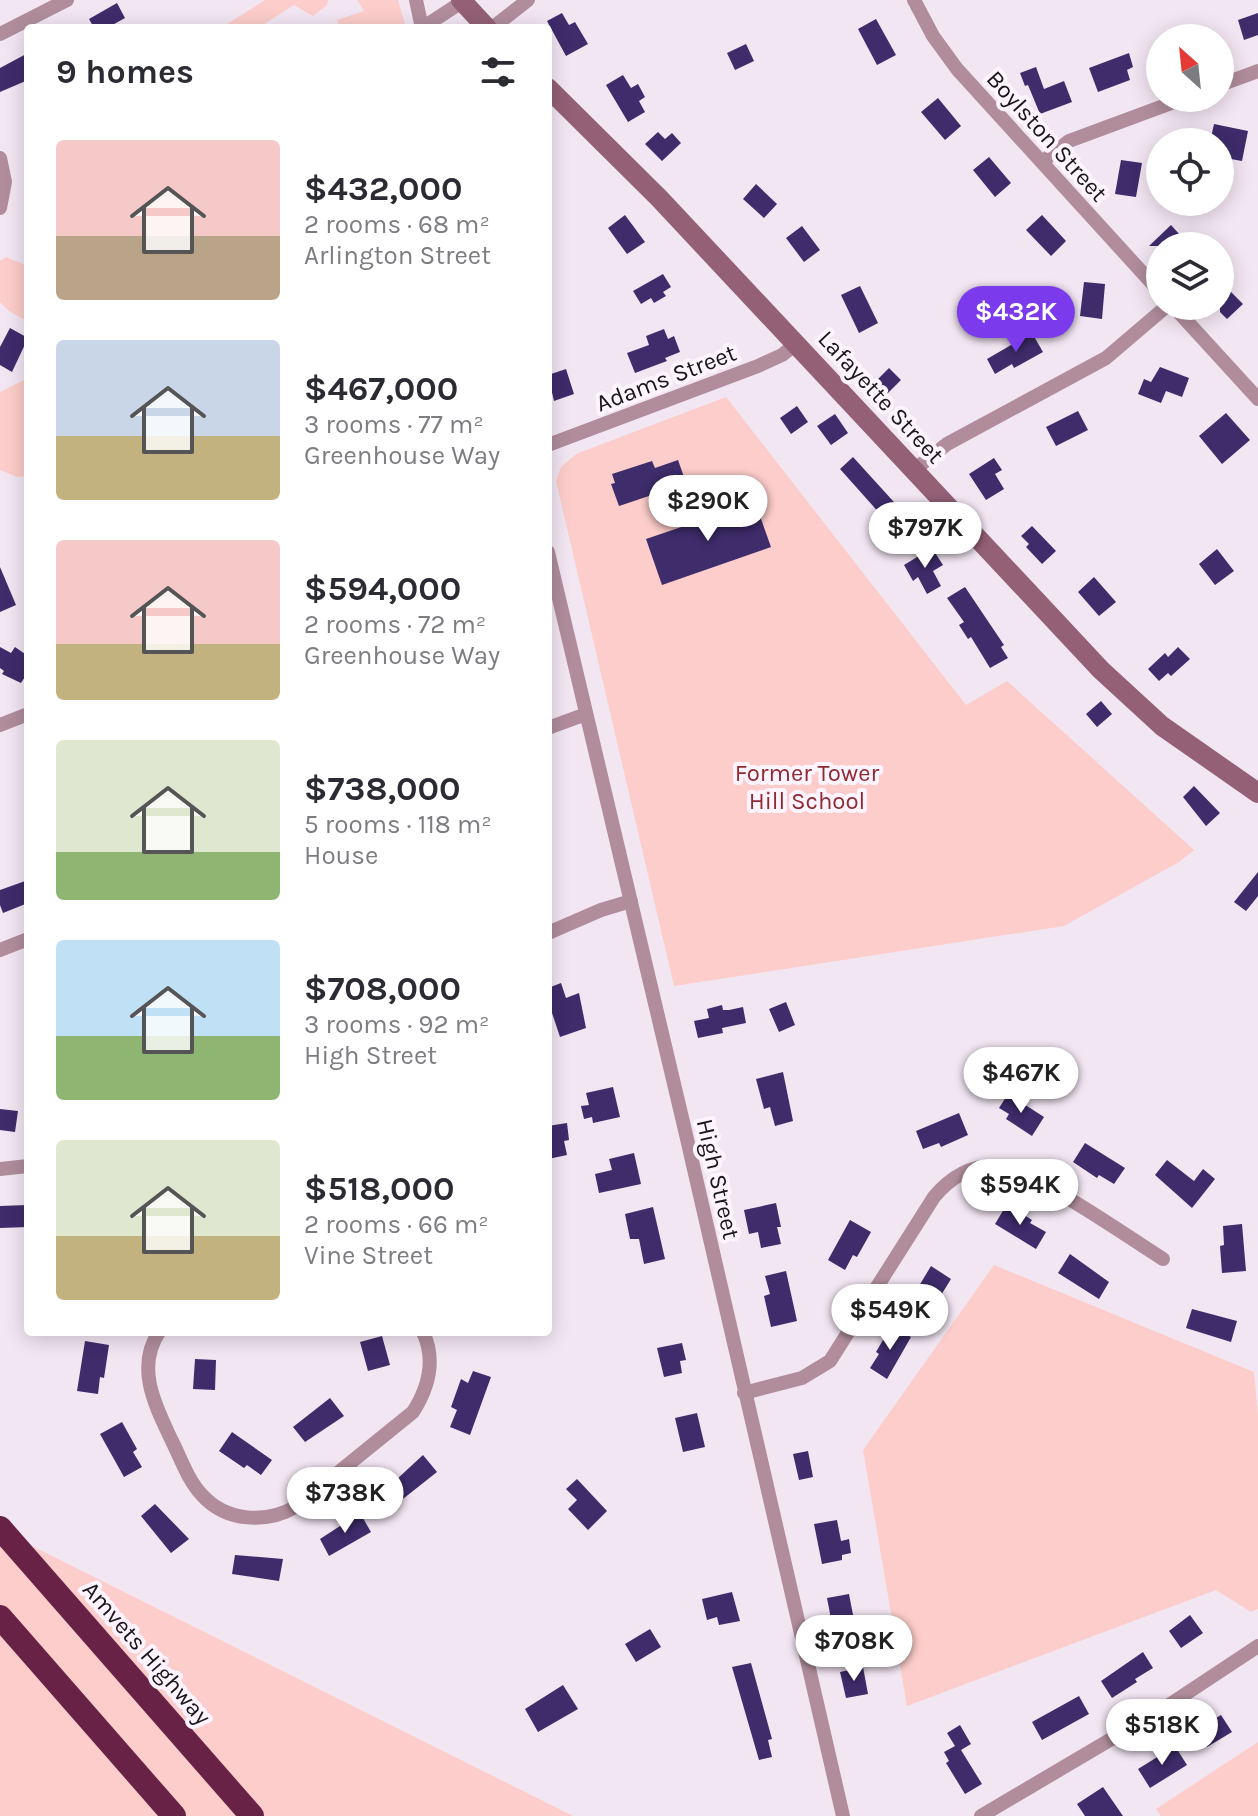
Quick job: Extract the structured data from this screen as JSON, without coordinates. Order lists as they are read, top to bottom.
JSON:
{
  "streets": {
    "highway": ["Amvets Highway"],
    "main road": ["Lafayette Street"],
    "street": ["Boylston Street", "Adams Street", "High Street"]
  },
  "crossings": [
    ["Adams Street", "Lafayette Street"]
  ],
  "parks": ["Former Tower Hill School"],
  "north": "top left",
  "page": {
    "heading": "9 homes",
    "list": [
      {
        "name": "$432,000",
        "note": "2 rooms · 68 m² · Arlington Street"
      },
      {
        "name": "$467,000",
        "note": "3 rooms · 77 m² · Greenhouse Way"
      },
      {
        "name": "$594,000",
        "note": "2 rooms · 72 m² · Greenhouse Way"
      },
      {
        "name": "$738,000",
        "note": "5 rooms · 118 m² · House"
      },
      {
        "name": "$708,000",
        "note": "3 rooms · 92 m² · High Street"
      },
      {
        "name": "$518,000",
        "note": "2 rooms · 66 m² · Vine Street"
      }
    ],
    "price": [
      "$432K",
      "$290K",
      "$797K",
      "$467K",
      "$594K",
      "$549K",
      "$738K",
      "$708K",
      "$518K"
    ]
  }
}
